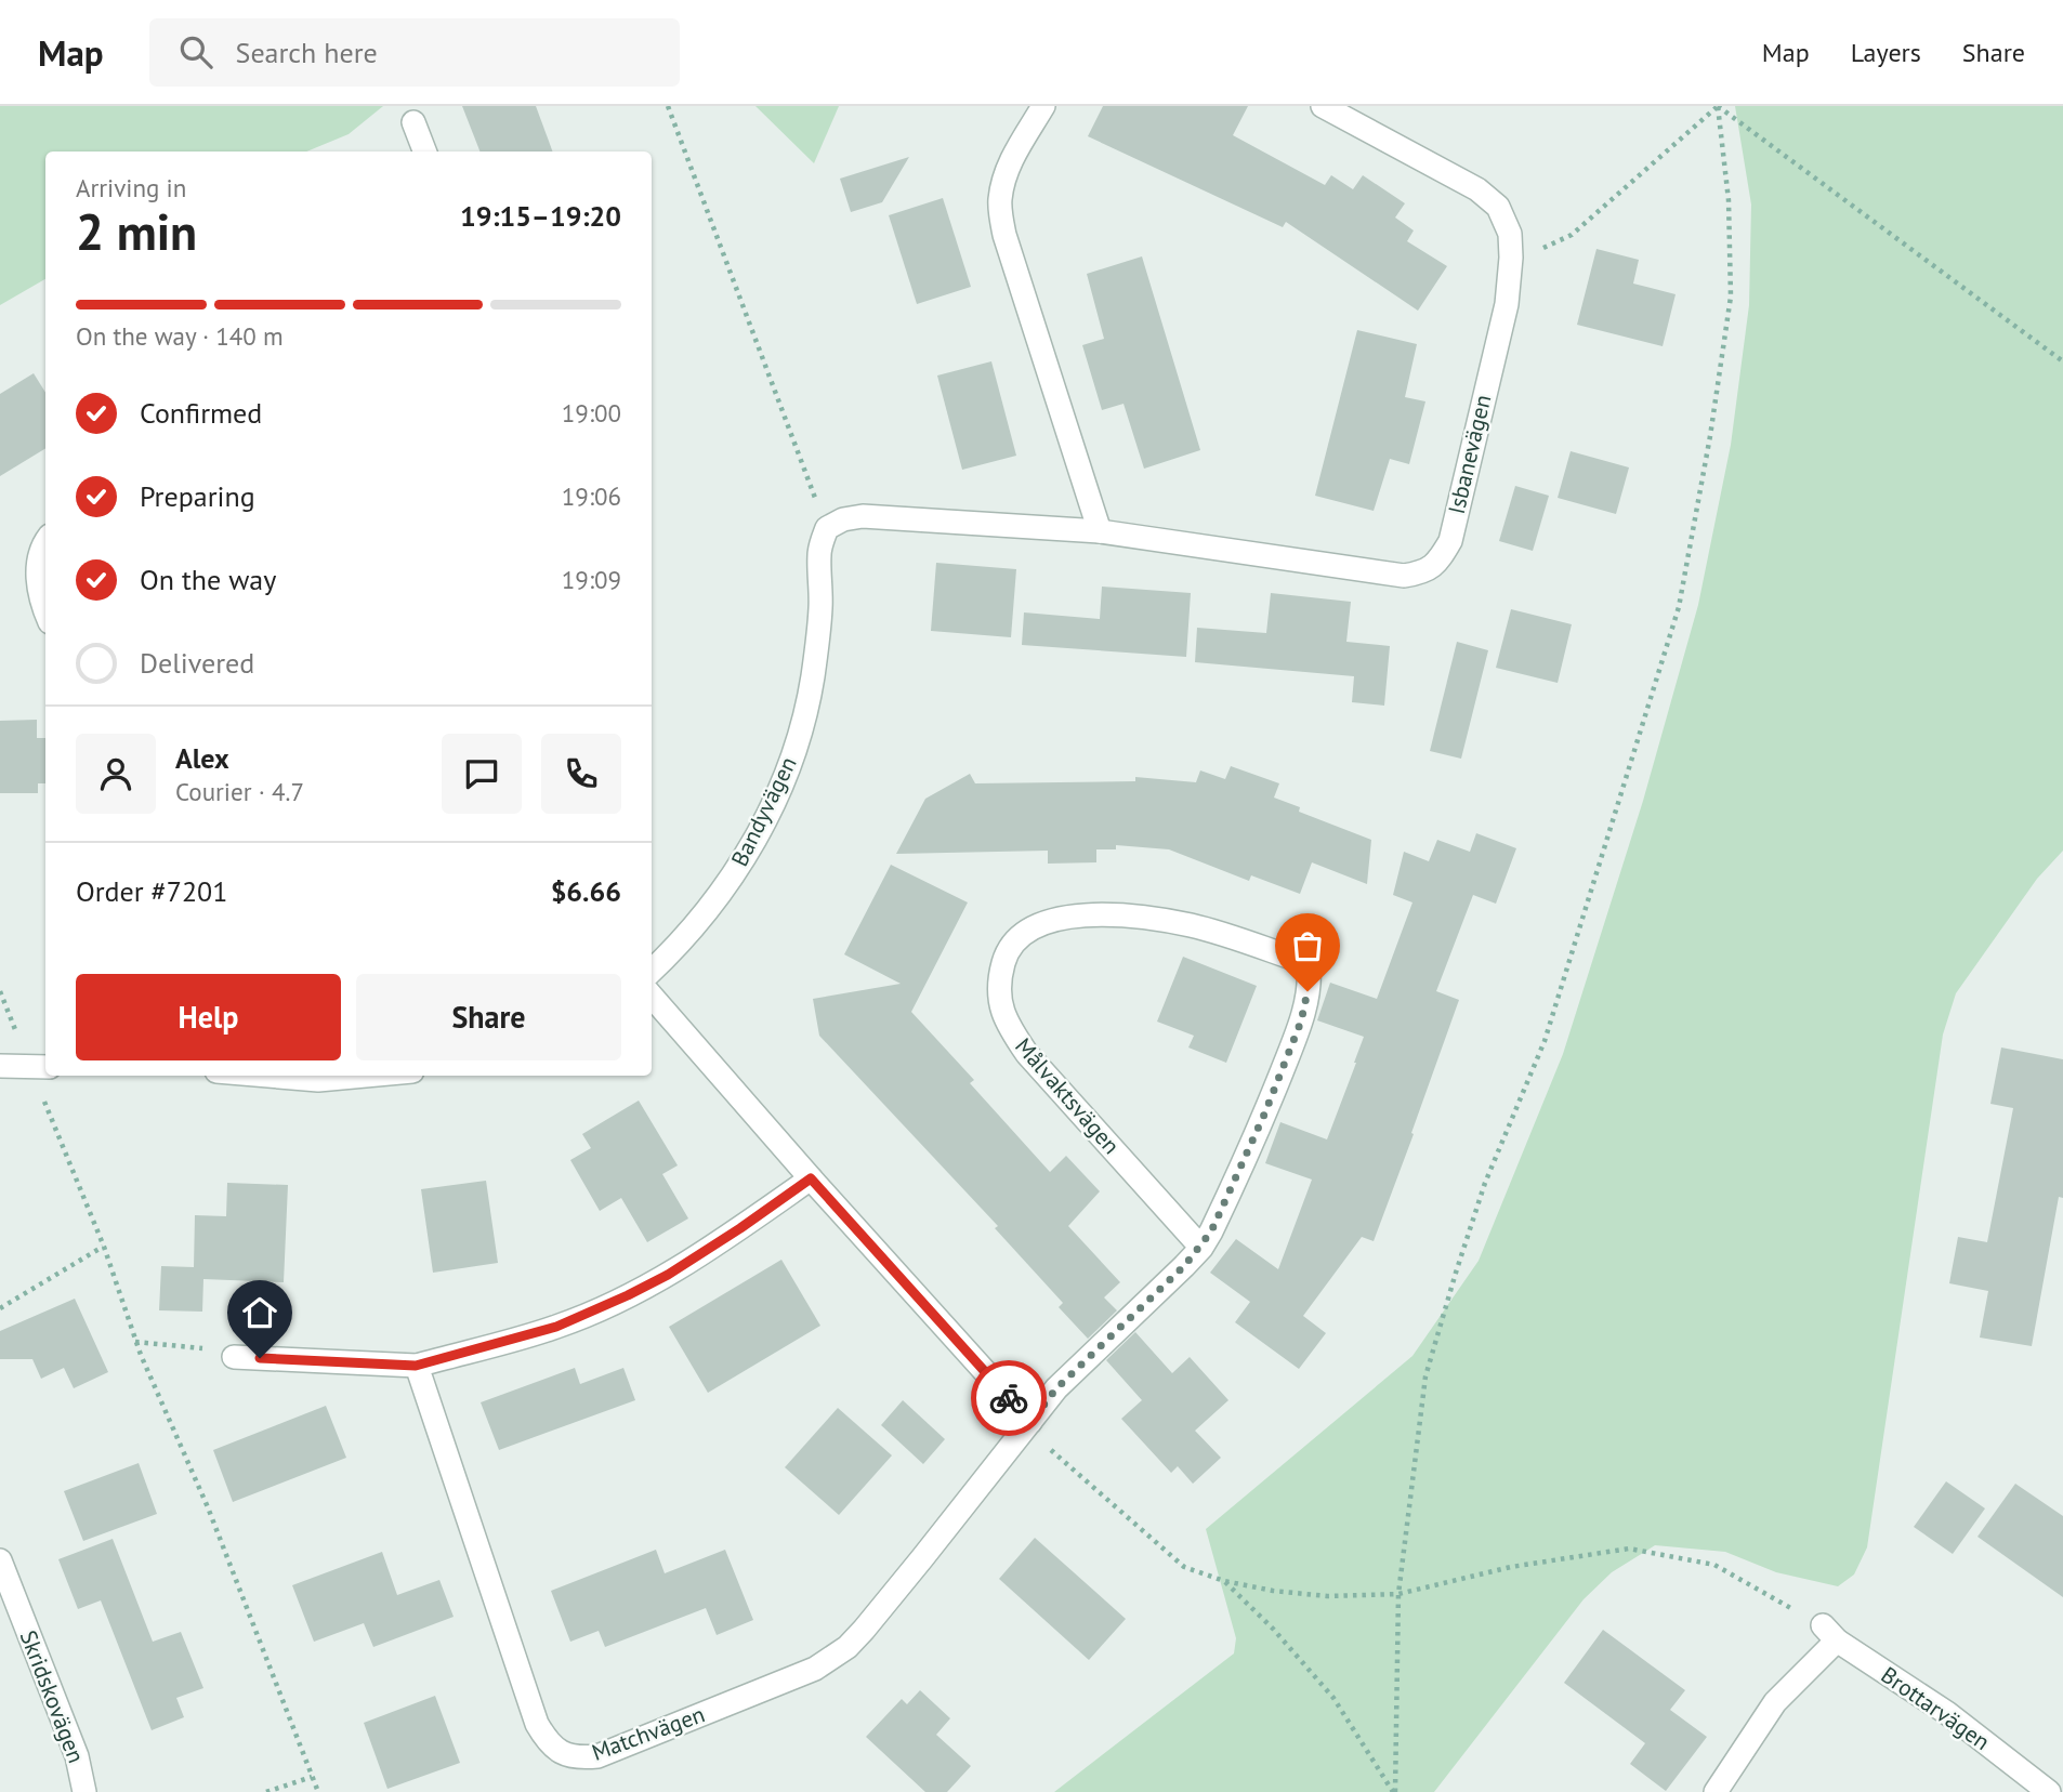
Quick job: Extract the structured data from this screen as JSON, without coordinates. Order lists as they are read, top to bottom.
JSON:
{
  "streets": {
    "street": [
      "Isbanevägen",
      "Bandyvägen",
      "Målvaktsvägen",
      "Skridskovägen",
      "Brottarvägen",
      "Matchvägen"
    ]
  },
  "crossings": [
    ["Isbanevägen", "Bandyvägen"],
    ["Målvaktsvägen", "Matchvägen"]
  ],
  "page": {
    "header": "Map",
    "search": "Search here",
    "nav": ["Map", "Layers", "Share"],
    "heading": ["2 min", "Arriving in", "19:15–19:20"],
    "panel": [
      "Alex",
      "Courier · 4.7",
      "Order #7201",
      "$6.66"
    ],
    "bar": "On the way · 140 m",
    "list": [
      ["Confirmed", "19:00"],
      ["Preparing", "19:06"],
      ["On the way", "19:09"],
      "Delivered"
    ],
    "buttons": ["Help", "Share"]
  }
}
